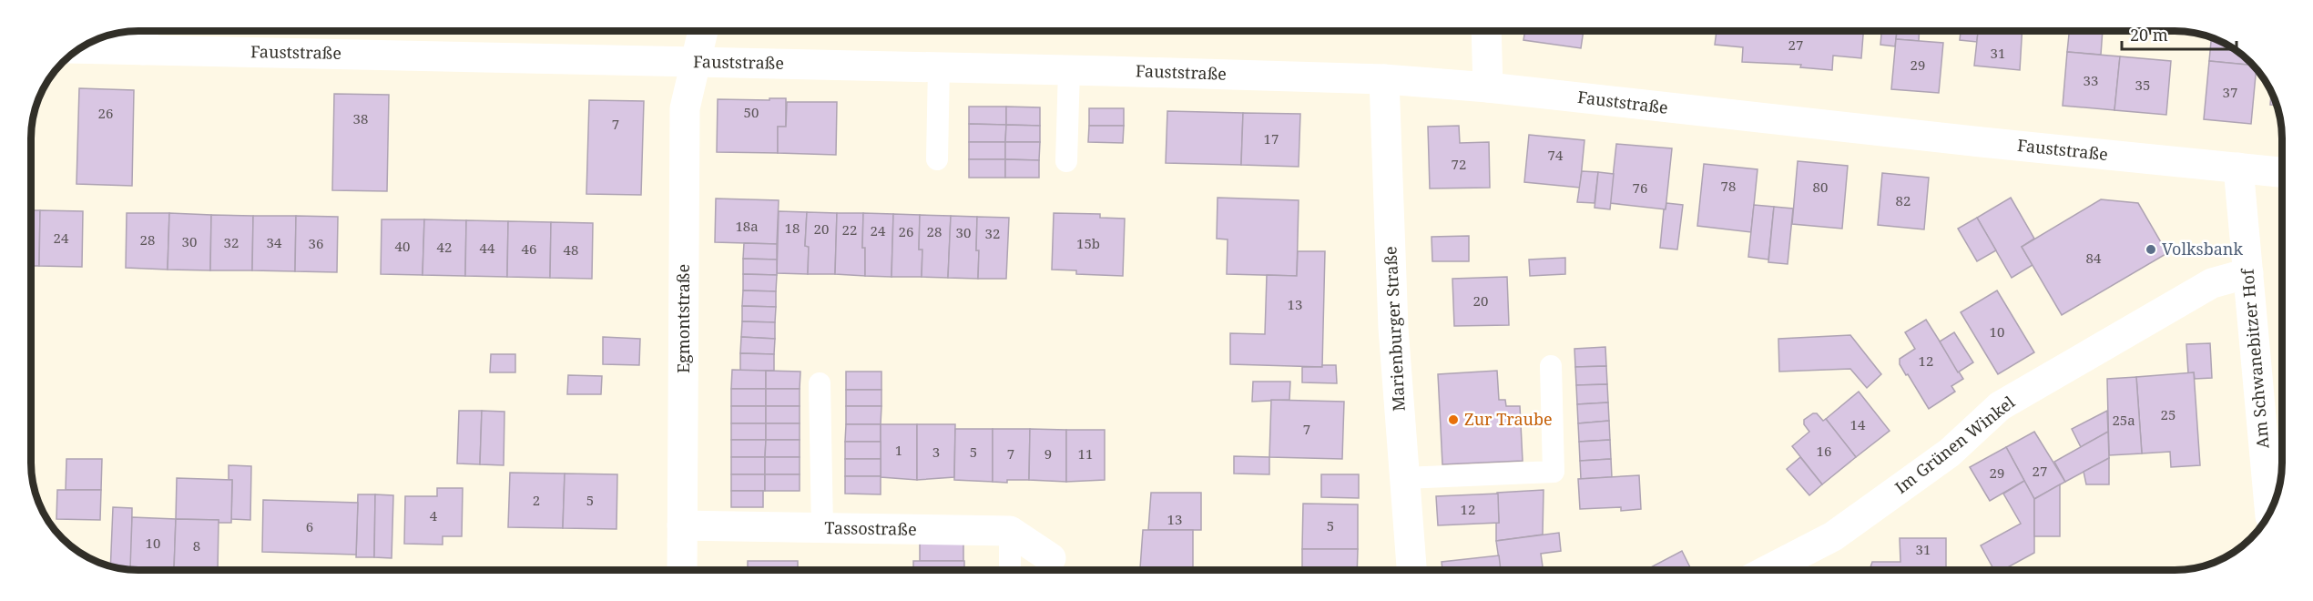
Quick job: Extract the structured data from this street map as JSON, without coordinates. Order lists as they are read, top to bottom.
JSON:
{
  "streets": {
    "street": [
      "Fauststraße",
      "Egmontstraße",
      "Marienburger Straße",
      "Am Schwanebitzer Hof",
      "Im Grünen Winkel",
      "Tassostraße"
    ]
  },
  "crossings": [
    ["Fauststraße", "Egmontstraße"],
    ["Fauststraße", "Marienburger Straße"],
    ["Fauststraße", "Am Schwanebitzer Hof"],
    ["Egmontstraße", "Tassostraße"],
    ["Am Schwanebitzer Hof", "Im Grünen Winkel"]
  ],
  "places": ["Volksbank", "Zur Traube"],
  "house_numbers": [
    "27",
    "31",
    "29",
    "33",
    "35",
    "37",
    "50",
    "26",
    "38",
    "7",
    "17",
    "74",
    "72",
    "78",
    "80",
    "76",
    "82",
    "18a",
    "18",
    "20",
    "22",
    "24",
    "26",
    "28",
    "30",
    "32",
    "24",
    "28",
    "30",
    "32",
    "34",
    "36",
    "15b",
    "40",
    "42",
    "44",
    "46",
    "48",
    "84",
    "20",
    "13",
    "10",
    "12",
    "25",
    "25a",
    "14",
    "7",
    "1",
    "16",
    "3",
    "5",
    "7",
    "9",
    "11",
    "27",
    "29",
    "2",
    "5",
    "12",
    "4",
    "13",
    "5",
    "6",
    "10",
    "8",
    "31"
  ],
  "scale_bar": "20 m"
}
